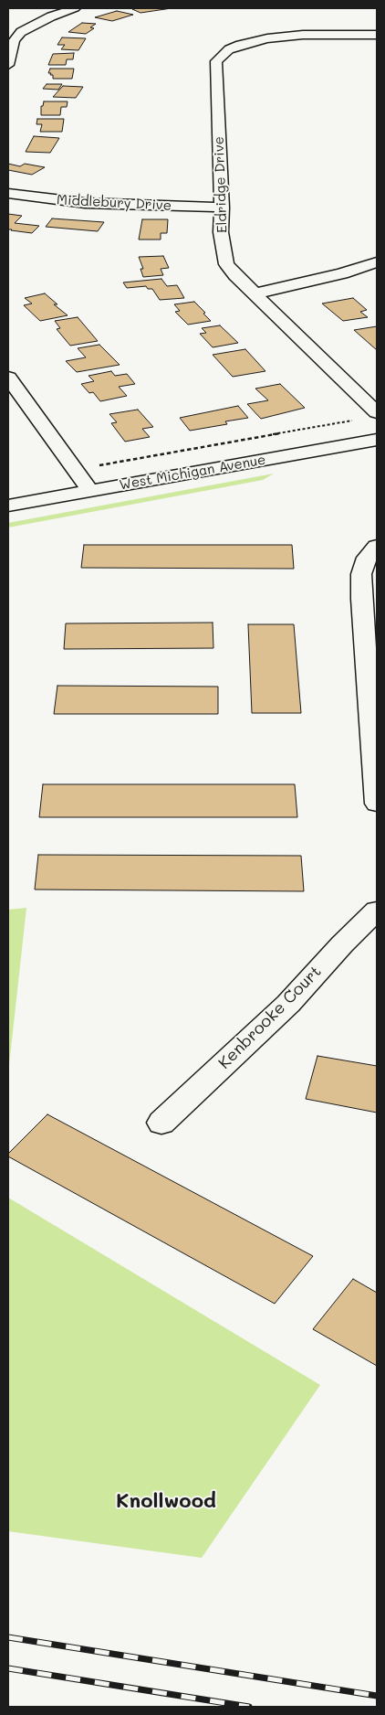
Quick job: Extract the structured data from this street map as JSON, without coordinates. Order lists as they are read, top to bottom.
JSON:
{
  "streets": {
    "street": [
      "Eldridge Drive",
      "Middlebury Drive",
      "West Michigan Avenue",
      "Kenbrooke Court"
    ]
  },
  "crossings": [
    ["Eldridge Drive", "Middlebury Drive"]
  ],
  "districts": ["Knollwood"]
}
